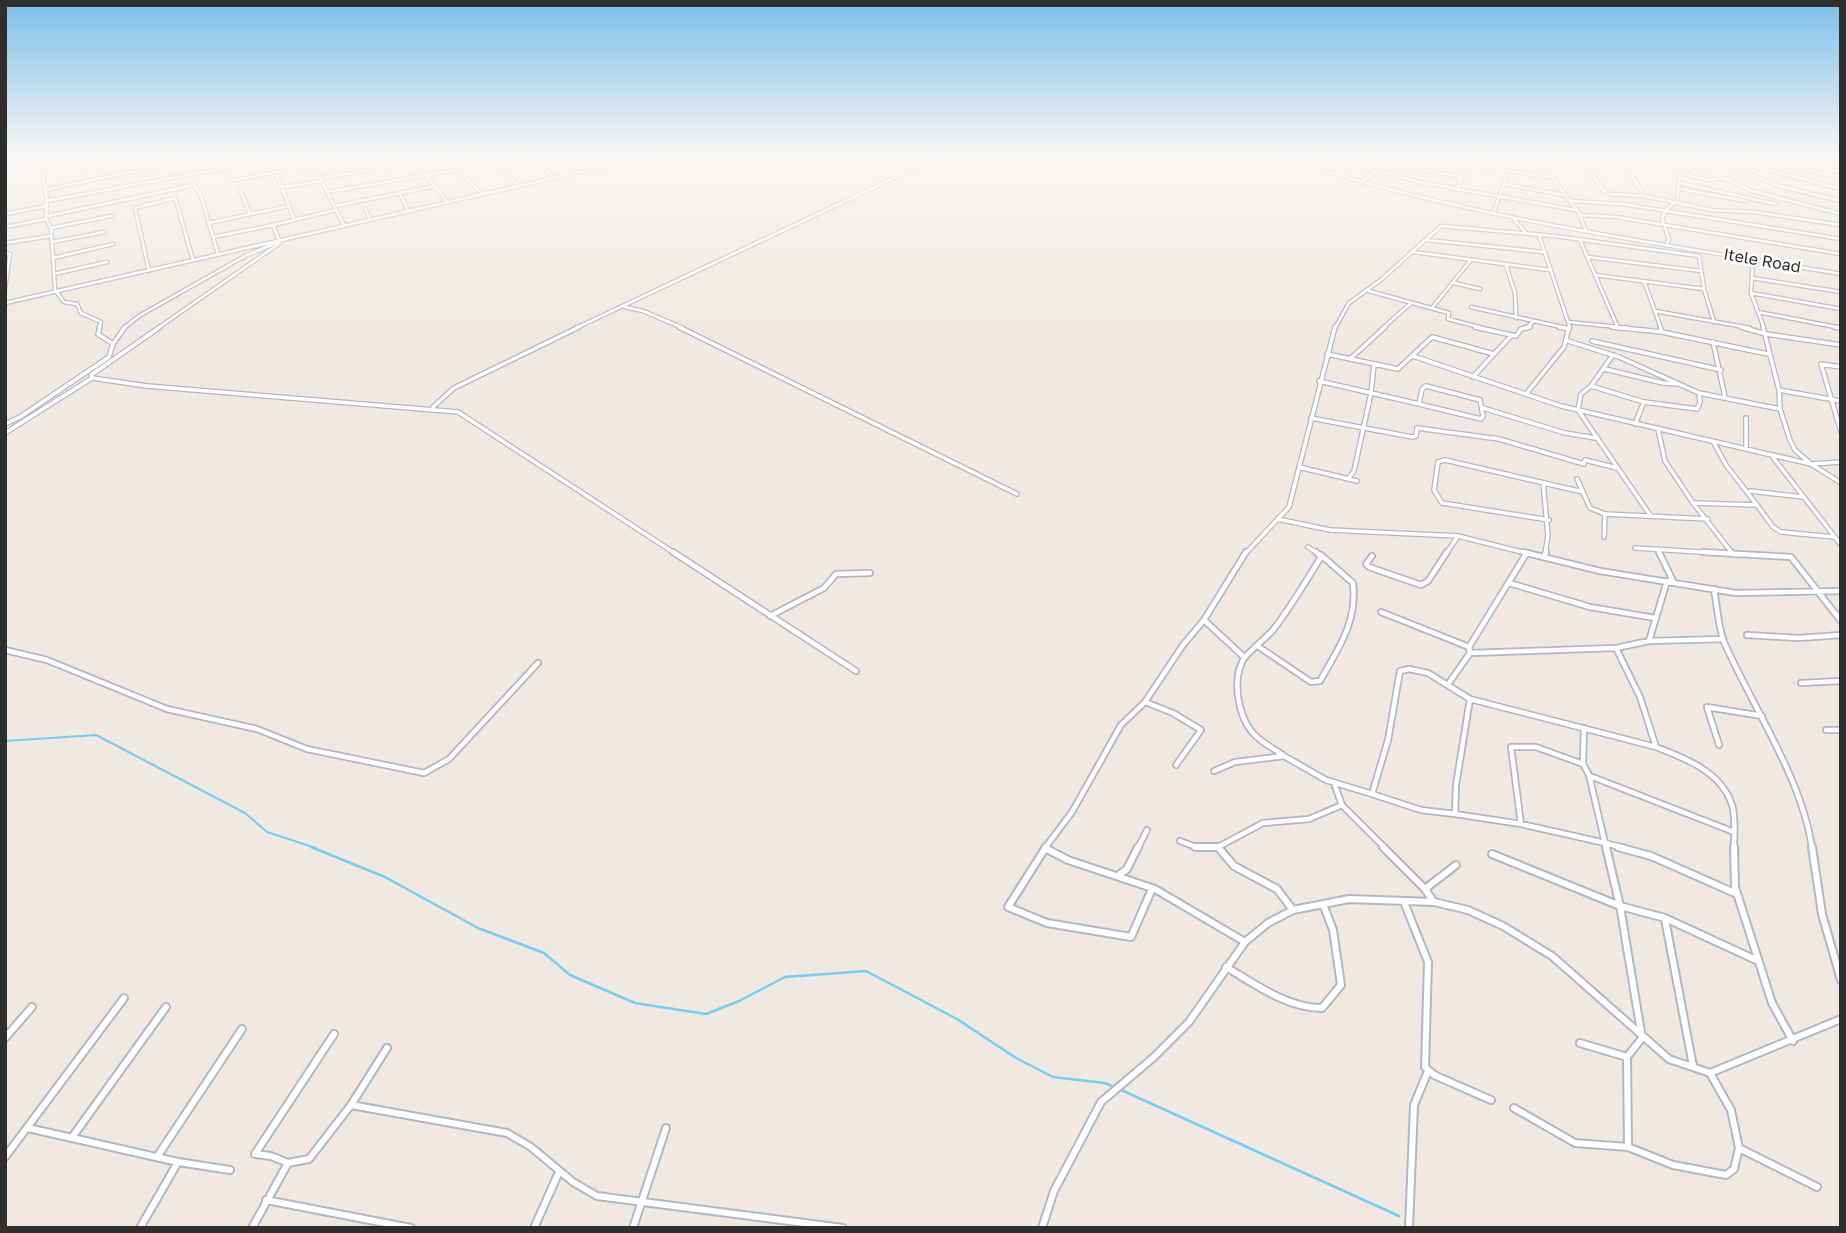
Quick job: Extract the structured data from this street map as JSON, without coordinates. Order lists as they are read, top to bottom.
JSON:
{
  "streets": {
    "street": ["Itele Road"]
  }
}
